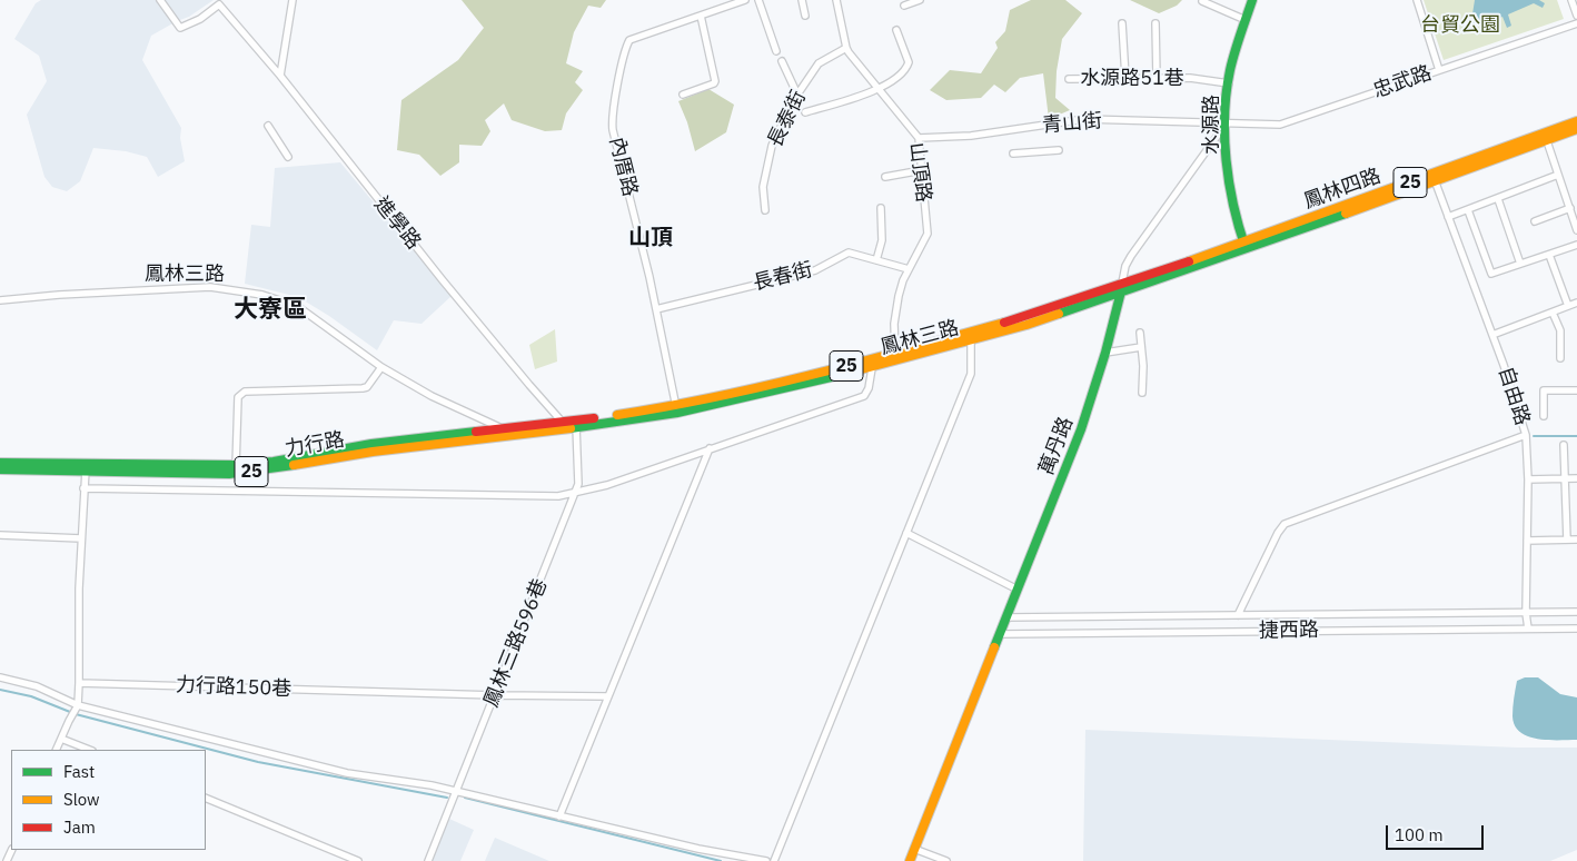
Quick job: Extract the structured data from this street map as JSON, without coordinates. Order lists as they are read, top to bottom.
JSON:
{
  "streets": {
    "main road": [
      "水源路",
      "25",
      "鳳林四路",
      "鳳林三路",
      "力行路",
      "萬丹路"
    ],
    "street": [
      "水源路51巷",
      "忠武路",
      "長泰街",
      "青山街",
      "內厝路",
      "山頂路",
      "進學路",
      "長春街",
      "自由路",
      "捷西路",
      "鳳林三路596巷",
      "力行路150巷"
    ]
  },
  "crossings": [
    ["水源路51巷", "水源路"],
    ["忠武路", "青山街"],
    ["忠武路", "水源路"],
    ["長泰街", "山頂路"],
    ["青山街", "水源路"],
    ["青山街", "山頂路"],
    ["水源路", "鳳林四路"],
    ["水源路", "鳳林三路"],
    ["內厝路", "鳳林三路"],
    ["內厝路", "長春街"],
    ["山頂路", "鳳林三路"],
    ["山頂路", "長春街"],
    ["鳳林四路", "鳳林三路"],
    ["鳳林四路", "自由路"],
    ["進學路", "鳳林三路"],
    ["鳳林三路", "力行路"],
    ["鳳林三路", "萬丹路"],
    ["鳳林三路", "鳳林三路596巷"],
    ["自由路", "捷西路"],
    ["萬丹路", "捷西路"],
    ["鳳林三路596巷", "力行路150巷"]
  ],
  "districts": ["山頂", "大寮區"],
  "parks": ["台貿公園"],
  "legend": ["Fast", "Slow", "Jam"],
  "scale_bar": "100 m"
}
